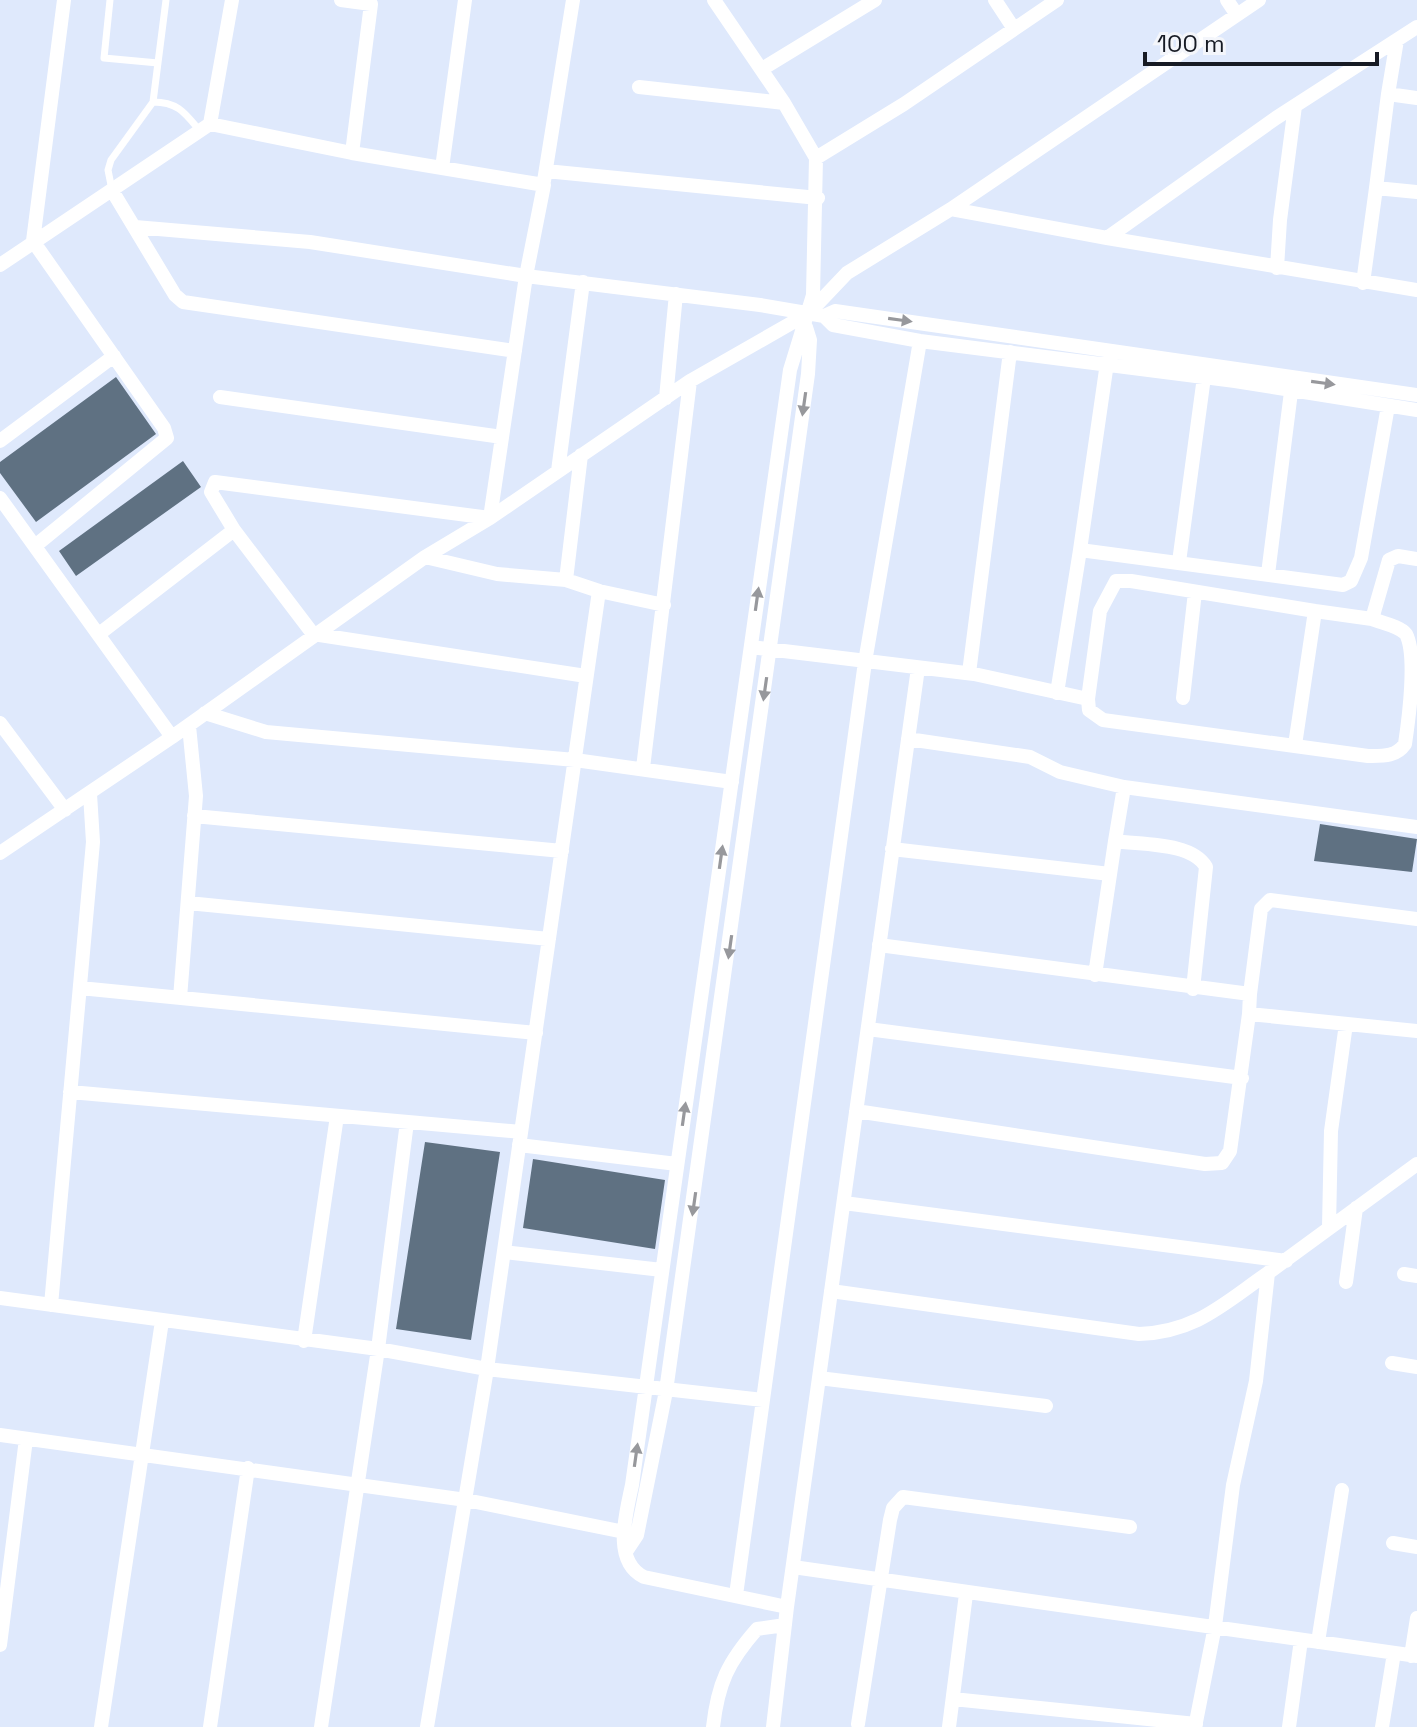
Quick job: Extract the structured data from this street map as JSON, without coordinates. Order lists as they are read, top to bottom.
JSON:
{
  "scale_bar": "100 m"
}
